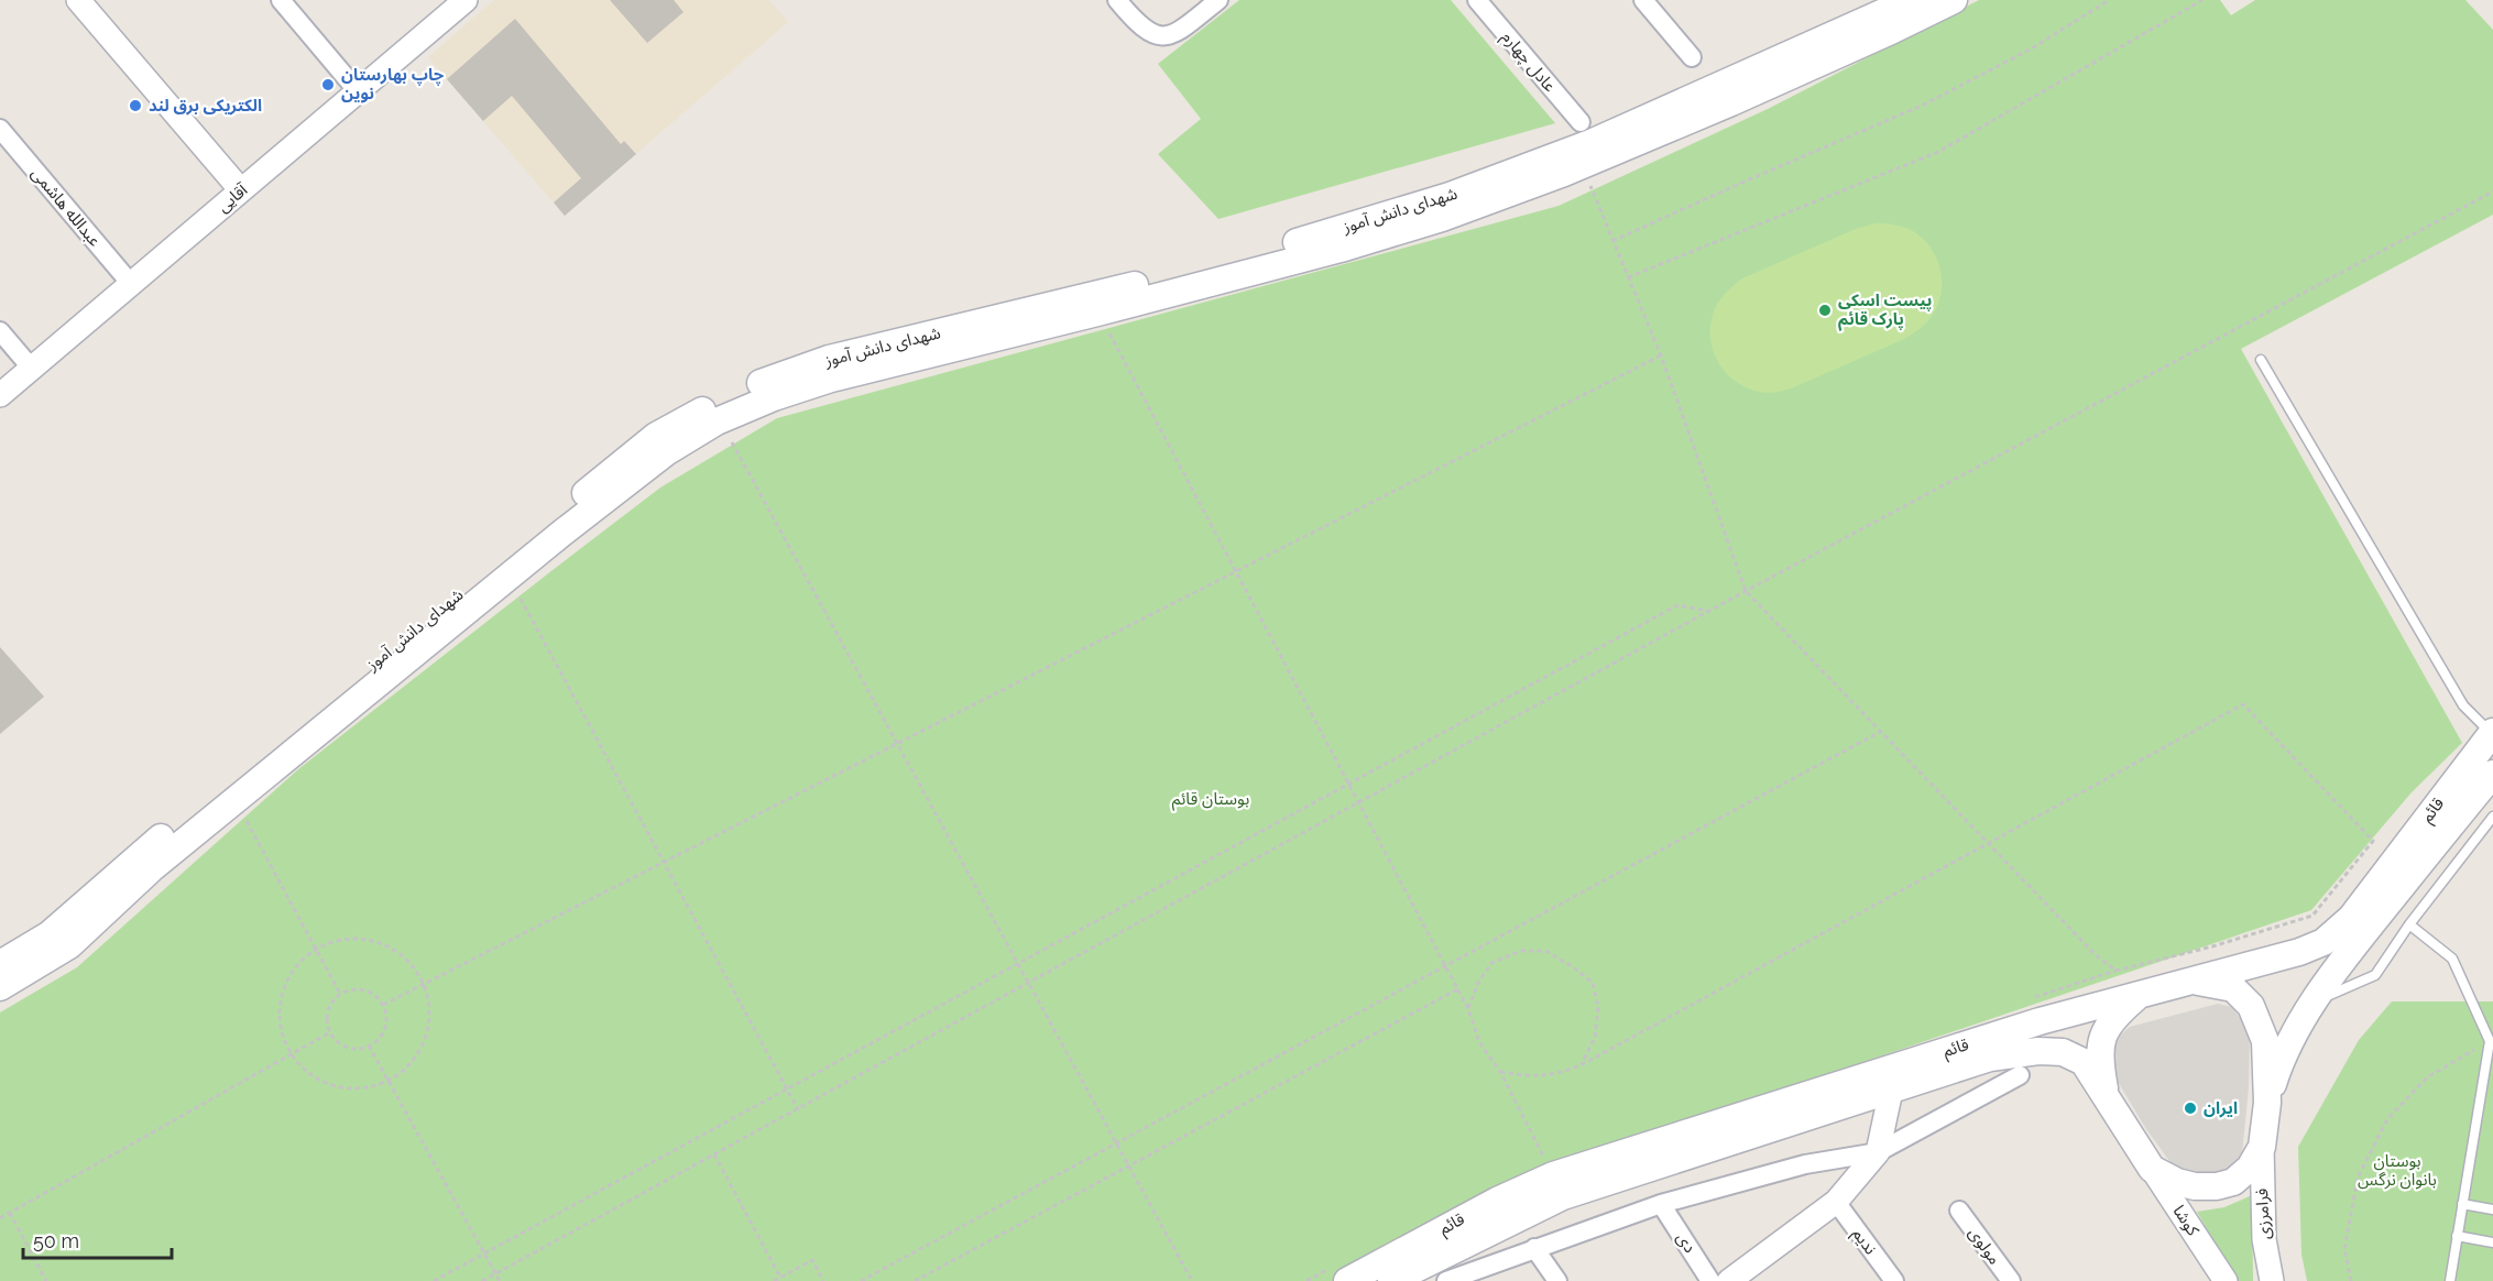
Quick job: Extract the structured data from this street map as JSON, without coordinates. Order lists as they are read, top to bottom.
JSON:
{
  "streets": {
    "main road": ["شهدای دانش آموز", "قائم"],
    "street": [
      "عادل چهارم",
      "آقایی",
      "عبدالله هاشمی",
      "فرامرزی",
      "کوشا",
      "ندیم",
      "دی",
      "مولوی"
    ]
  },
  "crossings": [
    ["آقایی", "عبدالله هاشمی"],
    ["قائم", "فرامرزی"],
    ["قائم", "کوشا"],
    ["فرامرزی", "کوشا"]
  ],
  "parks": ["بوستان قائم", "بوستان بانوان نرگس"],
  "places": [
    "چاپ بهارستان نوين",
    "الکتریکی برق لند",
    "پیست اسکی پارک قائم",
    "ایران"
  ],
  "scale_bar": "50 m"
}
